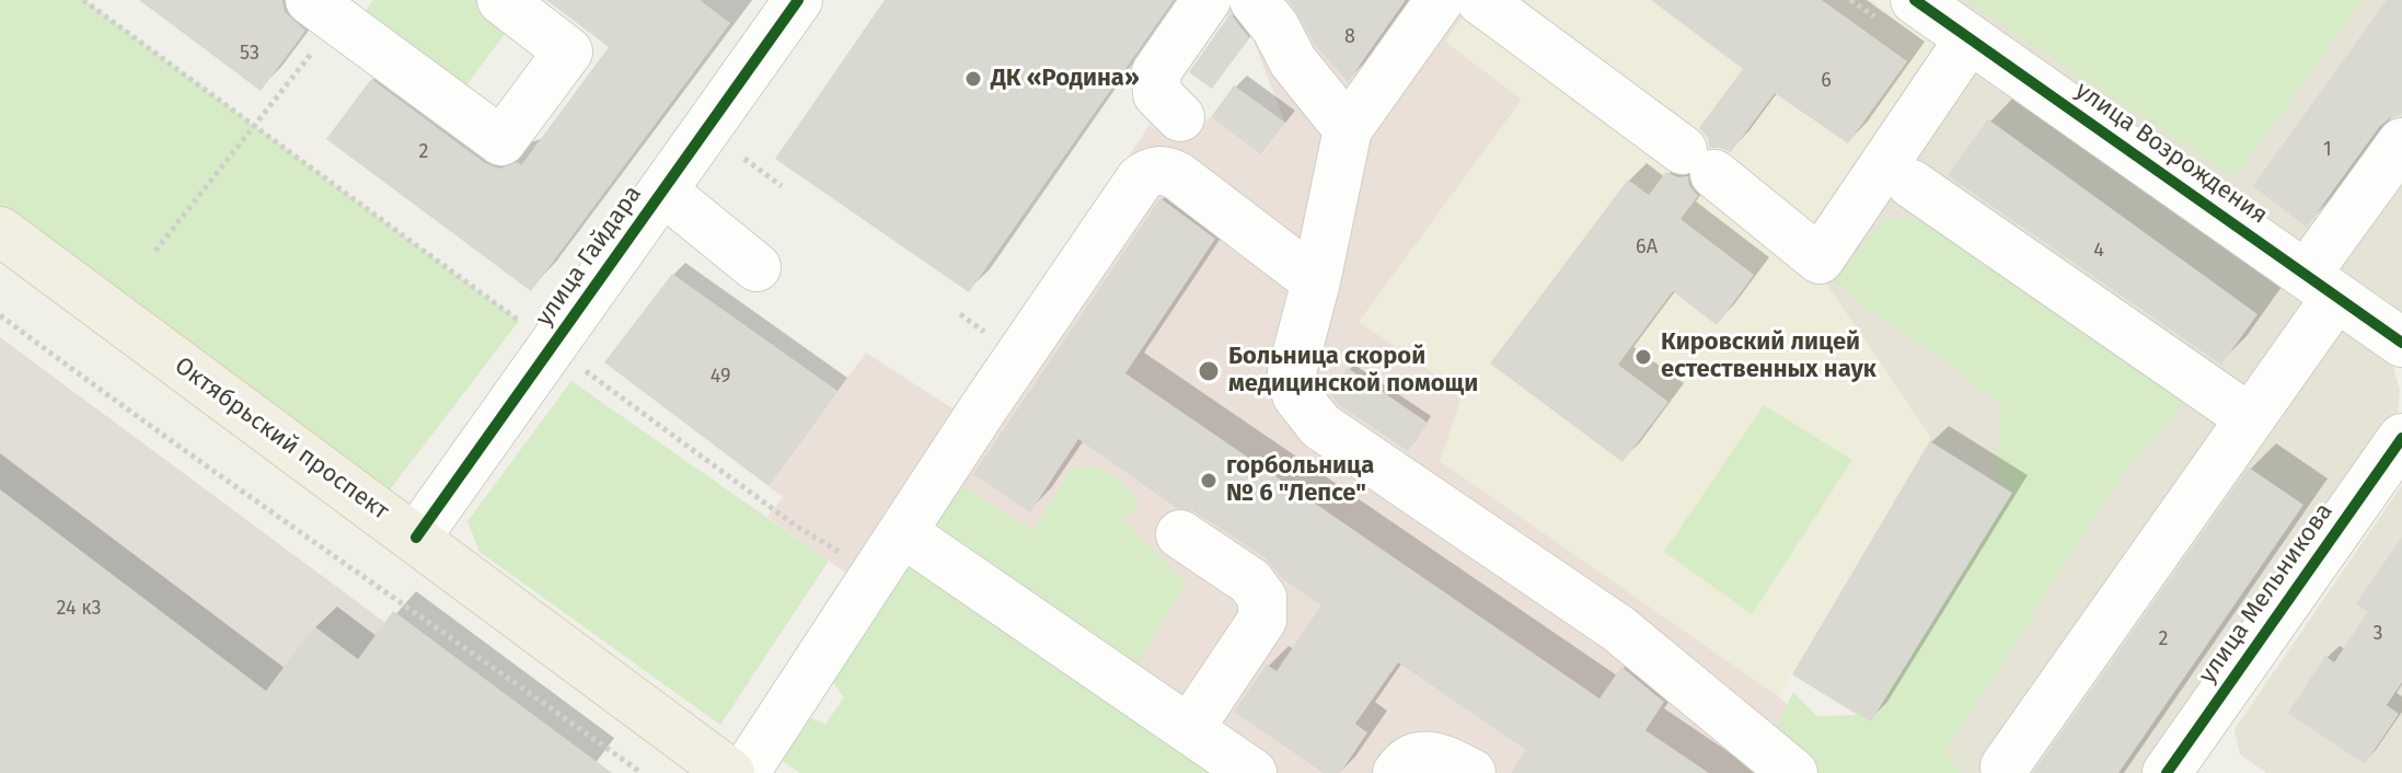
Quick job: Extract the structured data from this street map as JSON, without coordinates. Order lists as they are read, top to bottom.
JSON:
{
  "streets": {
    "main road": ["Октябрьский проспект"],
    "street": ["улица Возрождения", "улица Гайдара", "улица Мельникова"]
  },
  "crossings": [
    ["улица Гайдара", "Октябрьский проспект"]
  ],
  "places": [
    "ДК «Родина»",
    "Кировский лицей естественных наук",
    "Больница скорой медицинской помощи",
    "горбольница № 6 \"Лепсе\""
  ],
  "house_numbers": [
    "8",
    "53",
    "6",
    "1",
    "2",
    "6А",
    "4",
    "49",
    "24 к3",
    "3",
    "2"
  ]
}
